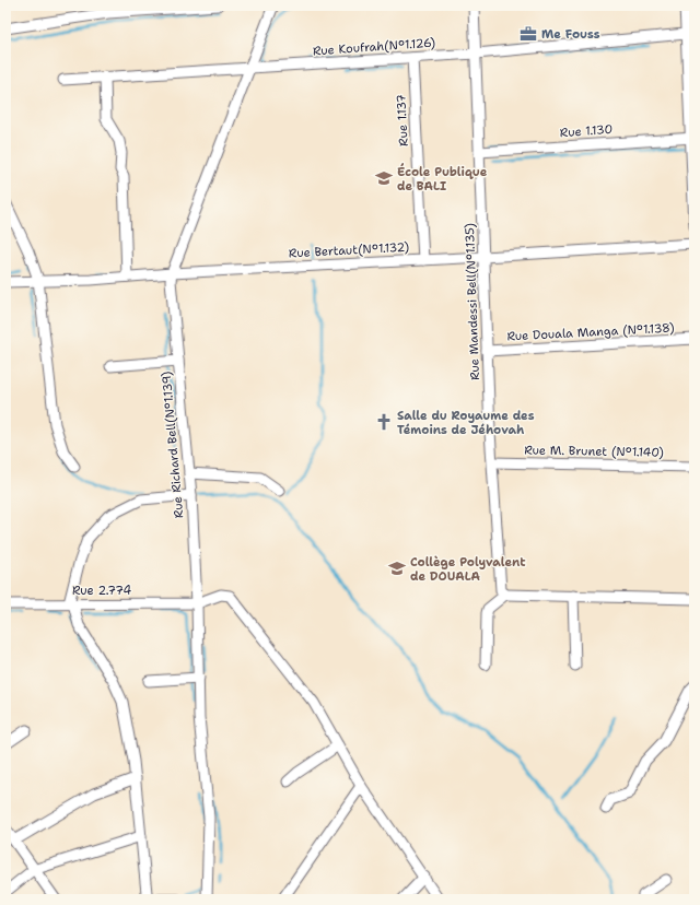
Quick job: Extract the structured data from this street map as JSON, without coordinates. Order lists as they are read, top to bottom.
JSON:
{
  "streets": {
    "street": [
      "Rue Koufrah(N°1.126)",
      "Rue 1.137",
      "Rue 1.130",
      "Rue Bertaut(N°1.132)",
      "Rue Mandessi Bell(N°1.135)",
      "Rue Douala Manga (N°1.138)",
      "Rue Richard Bell(N°1.139)",
      "Rue M. Brunet (N°1.140)",
      "Rue 2.774"
    ]
  },
  "crossings": [
    ["Rue Koufrah(N°1.126)", "Rue 1.137"],
    ["Rue Koufrah(N°1.126)", "Rue Mandessi Bell(N°1.135)"],
    ["Rue Koufrah(N°1.126)", "Rue Richard Bell(N°1.139)"],
    ["Rue 1.137", "Rue Bertaut(N°1.132)"],
    ["Rue 1.130", "Rue Mandessi Bell(N°1.135)"],
    ["Rue Bertaut(N°1.132)", "Rue Mandessi Bell(N°1.135)"],
    ["Rue Bertaut(N°1.132)", "Rue Richard Bell(N°1.139)"],
    ["Rue Mandessi Bell(N°1.135)", "Rue Douala Manga (N°1.138)"],
    ["Rue Mandessi Bell(N°1.135)", "Rue M. Brunet (N°1.140)"],
    ["Rue Richard Bell(N°1.139)", "Rue 2.774"]
  ],
  "places": {
    "office": ["Me Fouss"],
    "school or university": ["École Publique de BALI", "Collège Polyvalent de DOUALA"],
    "church": ["Salle du Royaume des Témoins de Jéhovah"]
  }
}
